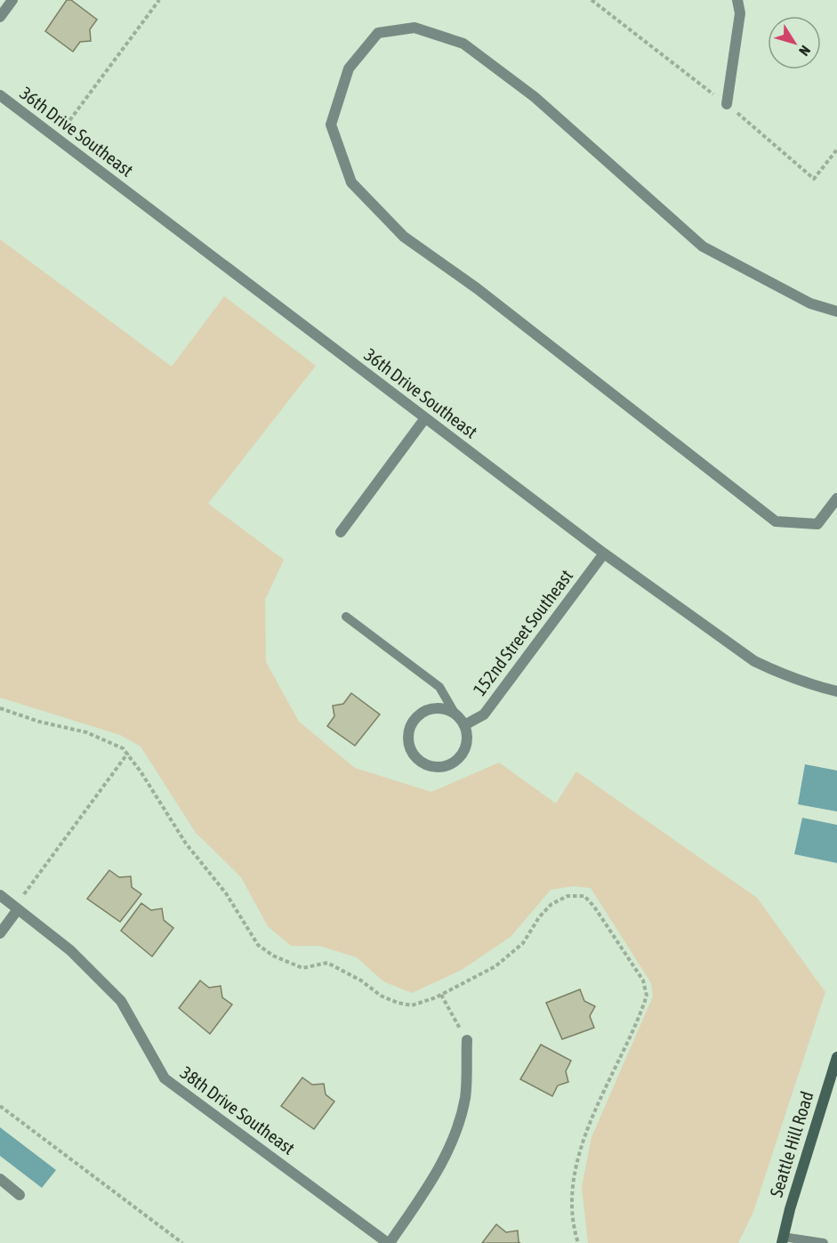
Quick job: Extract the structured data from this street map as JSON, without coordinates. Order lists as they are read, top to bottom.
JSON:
{
  "streets": {
    "main road": ["Seattle Hill Road"],
    "street": ["36th Drive Southeast", "152nd Street Southeast", "38th Drive Southeast"]
  },
  "crossings": [
    ["36th Drive Southeast", "152nd Street Southeast"]
  ],
  "north": "bottom right"
}
